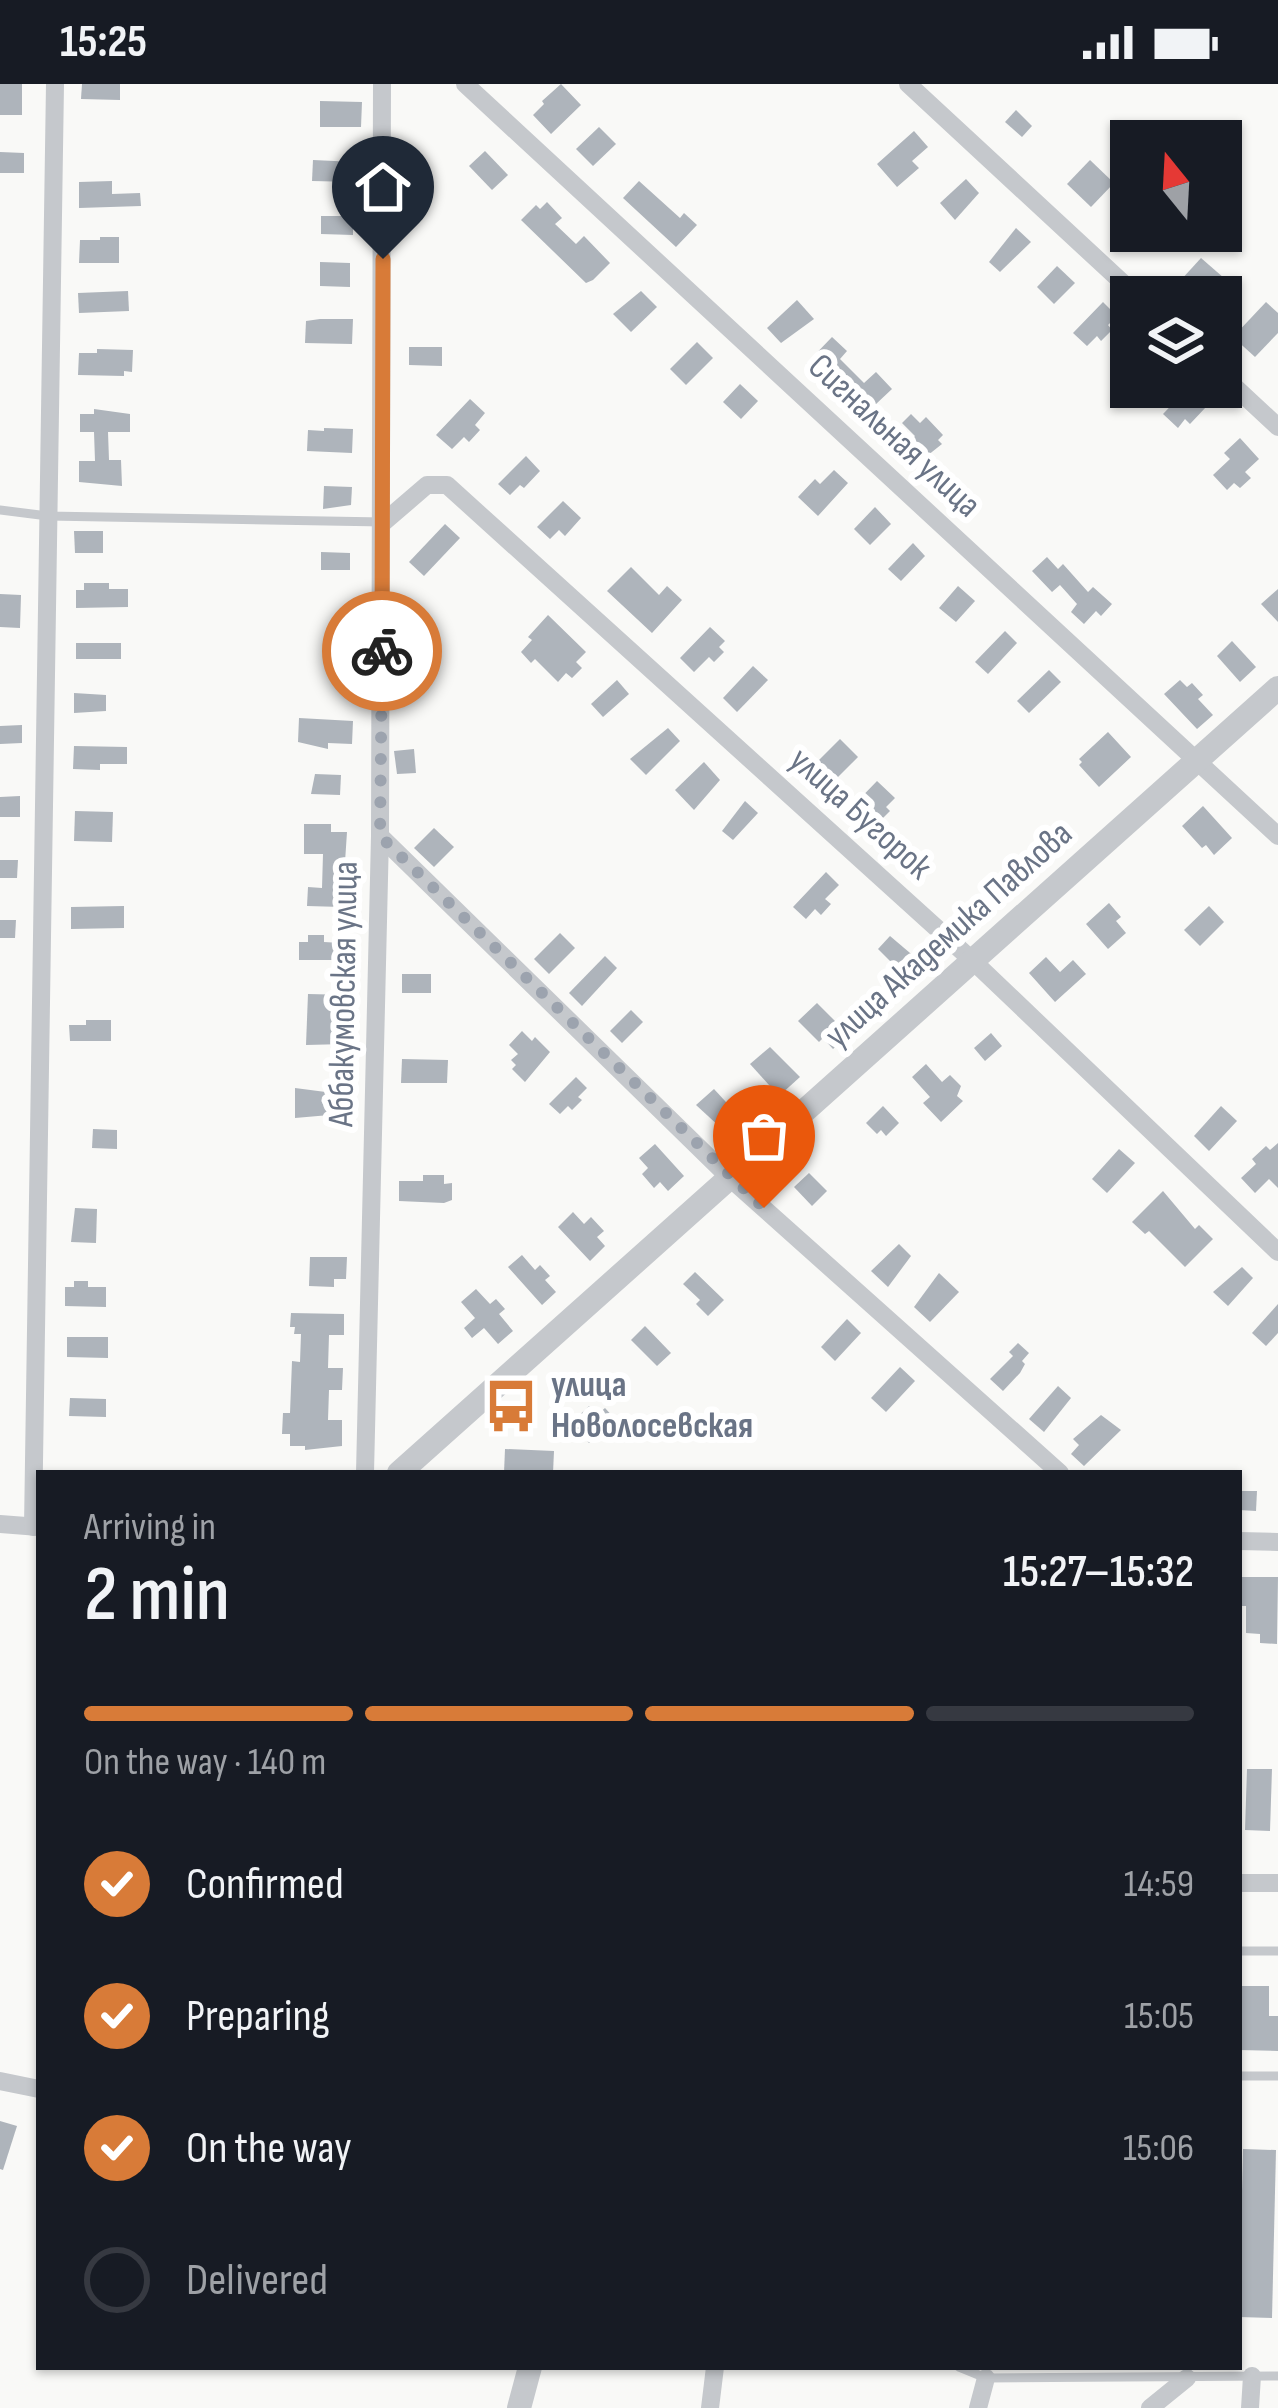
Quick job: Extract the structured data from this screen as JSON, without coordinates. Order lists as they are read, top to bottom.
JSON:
{
  "streets": {
    "street": [
      "Сигнальная улица",
      "улица Бугорок",
      "улица Академика Павлова",
      "Аббакумовская улица"
    ]
  },
  "crossings": [
    ["Сигнальная улица", "улица Академика Павлова"],
    ["улица Бугорок", "улица Академика Павлова"],
    ["улица Бугорок", "Аббакумовская улица"]
  ],
  "places": {
    "bus stop": ["улица Новолосевская"]
  },
  "north": "top",
  "page": {
    "status": "15:25",
    "heading": ["2 min", "Arriving in", "15:27–15:32"],
    "bar": "On the way · 140 m",
    "list": [
      ["Confirmed", "14:59"],
      ["Preparing", "15:05"],
      ["On the way", "15:06"],
      "Delivered"
    ]
  }
}
